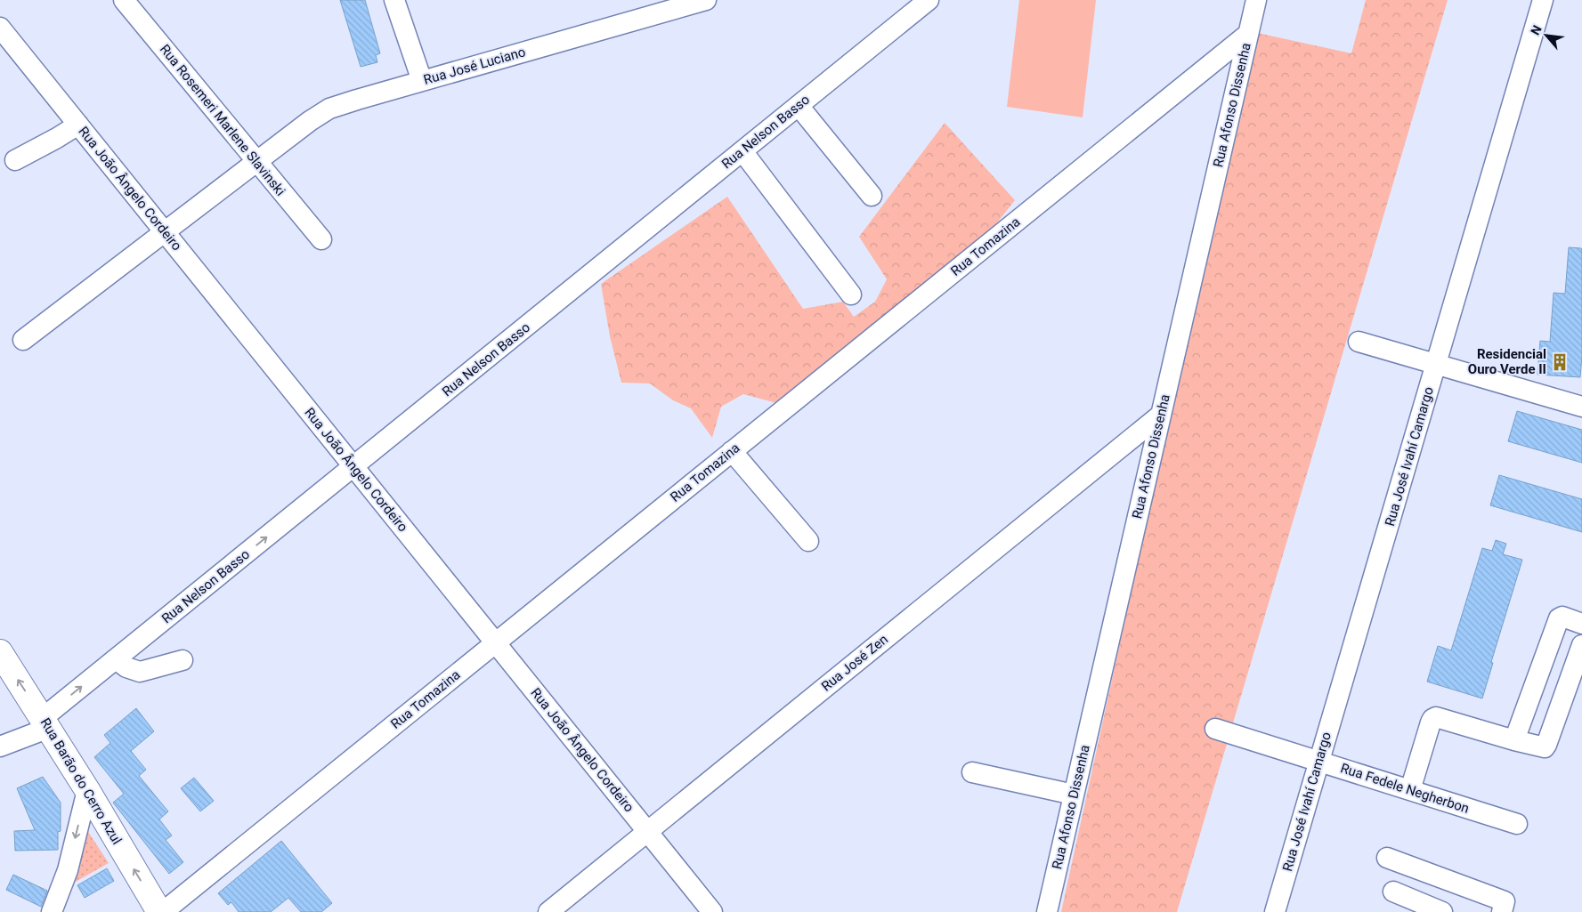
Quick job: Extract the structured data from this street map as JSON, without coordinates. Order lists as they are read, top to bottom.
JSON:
{
  "streets": {
    "main road": ["Rua Barão do Cerro Azul"],
    "street": [
      "Rua José Luciano",
      "Rua Afonso Dissenha",
      "Rua Rosemeri Marlene Slavinski",
      "Rua Nelson Basso",
      "Rua João Ângelo Cordeiro",
      "Rua Tomazina",
      "Rua José Ivahí Camargo",
      "Rua José Zen",
      "Rua Fedele Negherbon"
    ]
  },
  "crossings": [
    ["Rua José Luciano", "Rua Rosemeri Marlene Slavinski"],
    ["Rua José Luciano", "Rua João Ângelo Cordeiro"],
    ["Rua Afonso Dissenha", "Rua Tomazina"],
    ["Rua Afonso Dissenha", "Rua José Zen"],
    ["Rua Nelson Basso", "Rua João Ângelo Cordeiro"],
    ["Rua Nelson Basso", "Rua Barão do Cerro Azul"],
    ["Rua João Ângelo Cordeiro", "Rua Tomazina"],
    ["Rua João Ângelo Cordeiro", "Rua José Zen"],
    ["Rua José Ivahí Camargo", "Rua Fedele Negherbon"]
  ],
  "one_way": ["Rua Barão do Cerro Azul"],
  "places": {
    "building": ["Residencial Ouro Verde II"]
  },
  "north": "top left"
}
